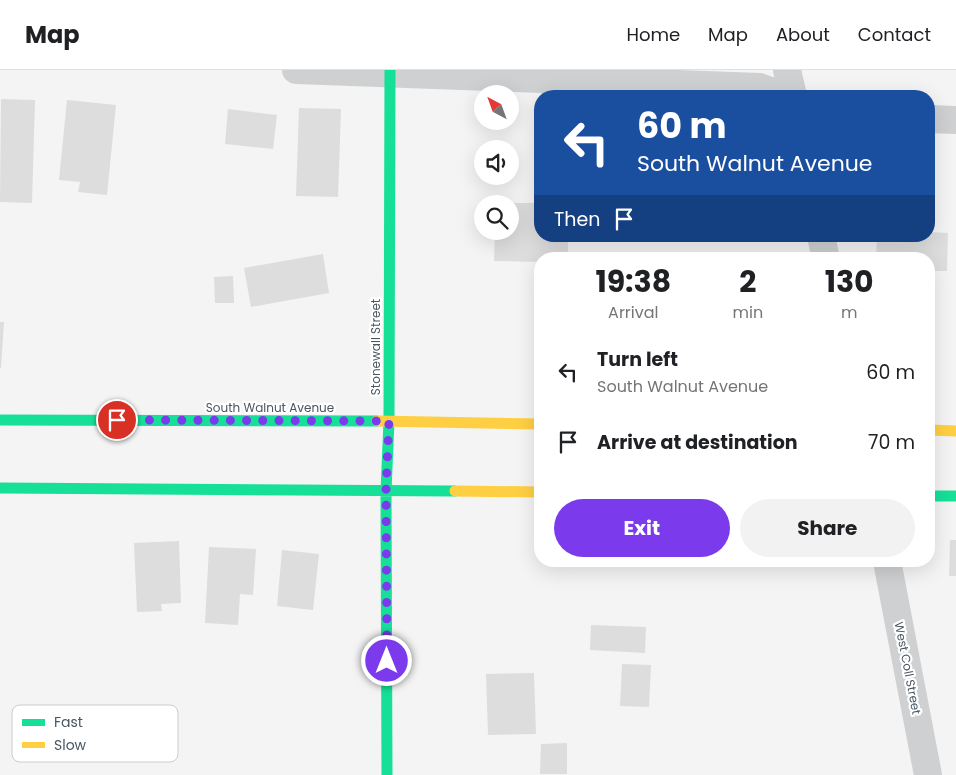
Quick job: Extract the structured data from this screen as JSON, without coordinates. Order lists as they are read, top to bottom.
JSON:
{
  "streets": {
    "main road": ["Stonewall Street", "South Walnut Avenue"],
    "street": ["West Coll Street"]
  },
  "crossings": [
    ["Stonewall Street", "South Walnut Avenue"]
  ],
  "legend": ["Fast", "Slow"],
  "north": "top left",
  "page": {
    "header": "Map",
    "nav": [
      "Home",
      "Map",
      "About",
      "Contact"
    ],
    "turn": ["60 m", "South Walnut Avenue"],
    "then": "Then",
    "eta": [
      "19:38",
      "Arrival",
      "2",
      "min",
      "130",
      "m"
    ],
    "list": [
      {
        "name": "Turn left",
        "note": "South Walnut Avenue",
        "value": "60 m"
      },
      {
        "name": "Arrive at destination",
        "value": "70 m"
      }
    ],
    "buttons": ["Exit", "Share"]
  }
}
